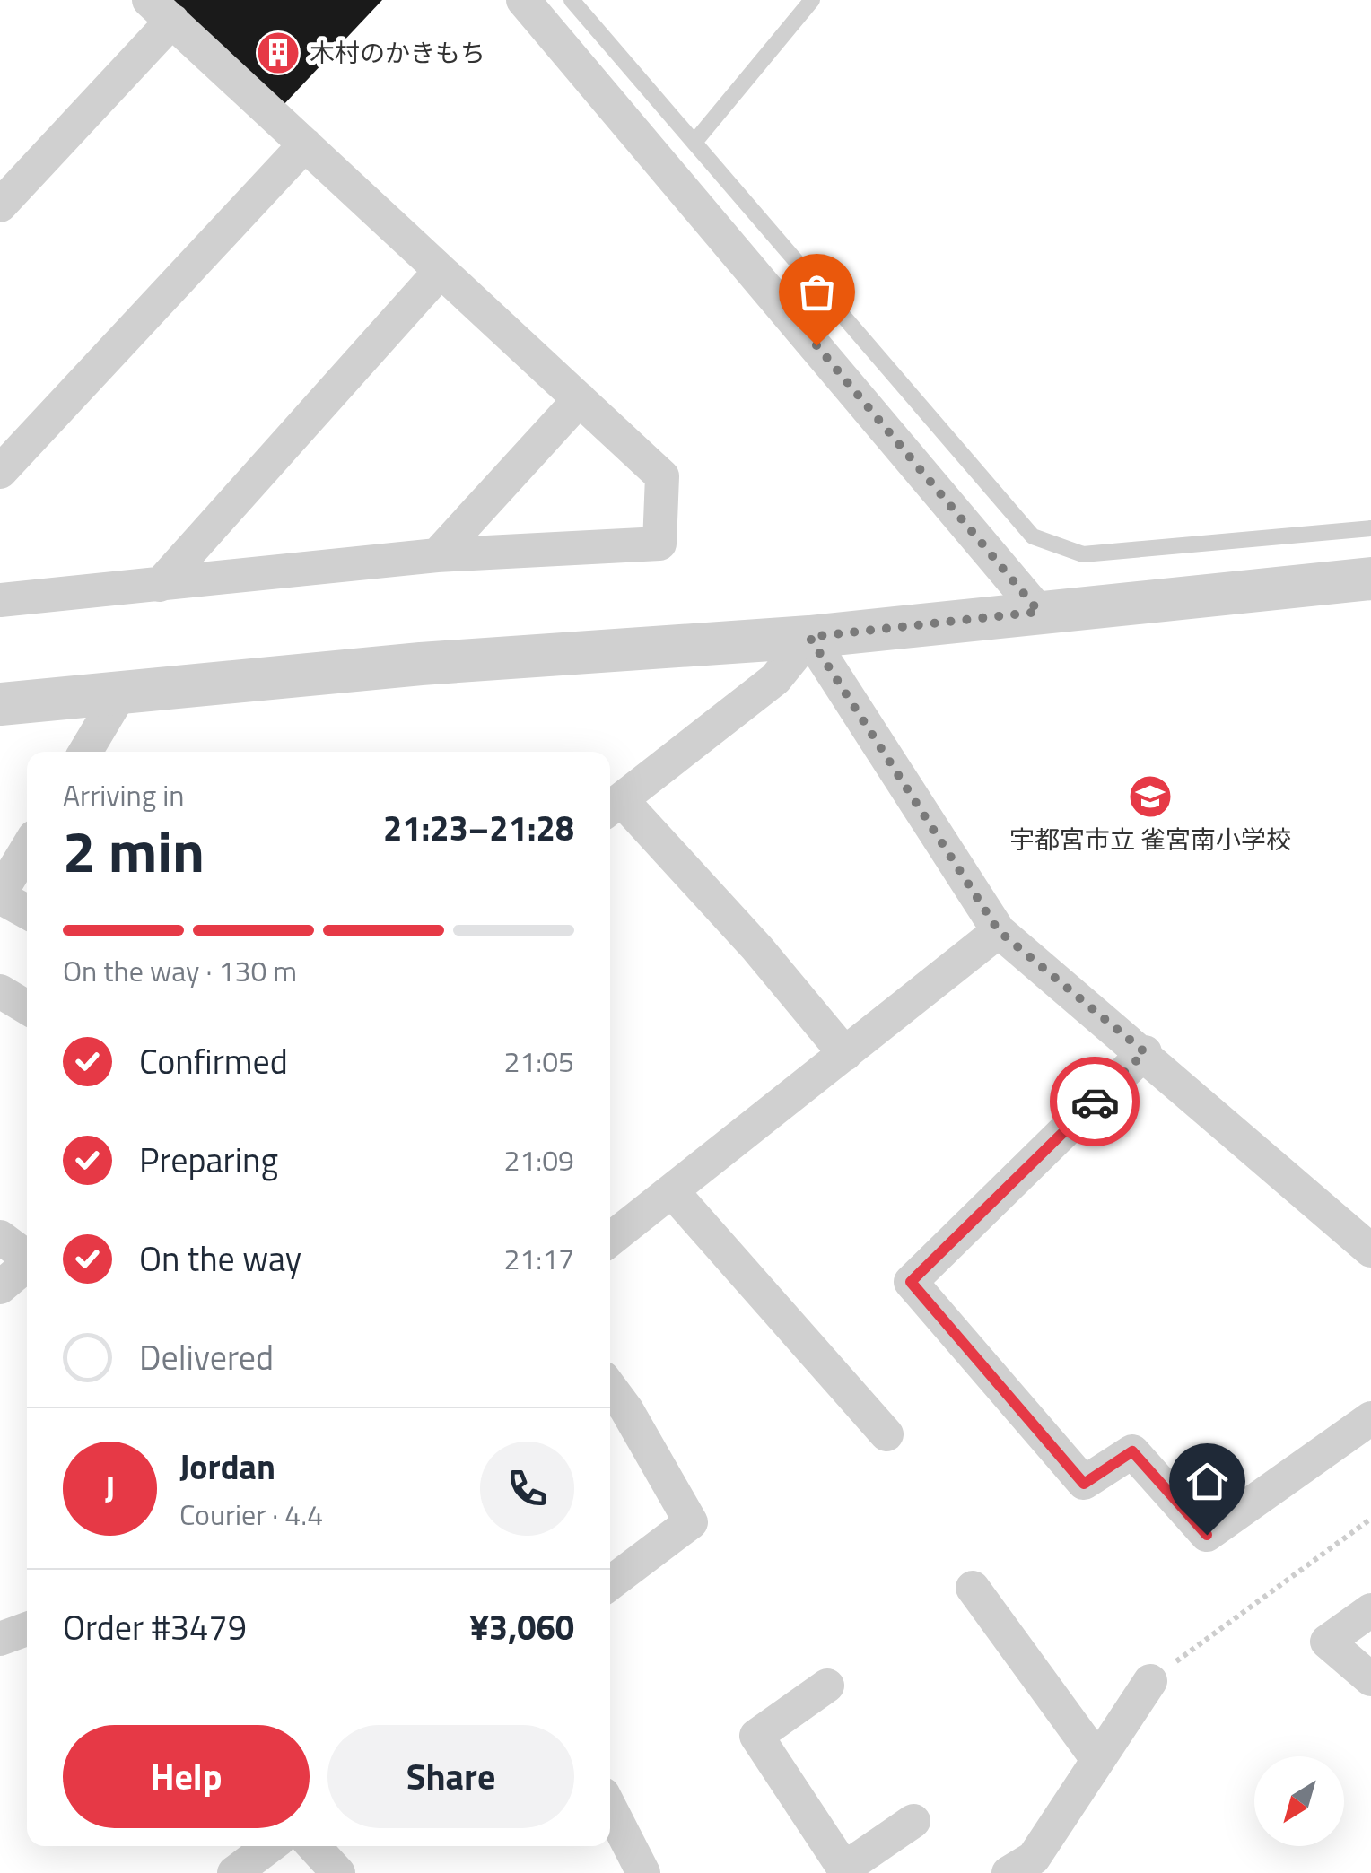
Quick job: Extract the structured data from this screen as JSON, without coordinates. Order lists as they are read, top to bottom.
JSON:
{
  "places": {
    "building": ["木村のかきもち"],
    "school or university": ["宇都宮市立 雀宮南小学校"]
  },
  "north": "bottom left",
  "page": {
    "heading": ["2 min", "Arriving in", "21:23–21:28"],
    "panel": [
      "Jordan",
      "Courier · 4.4",
      "Order #3479",
      "¥3,060"
    ],
    "bar": "On the way · 130 m",
    "list": [
      ["Confirmed", "21:05"],
      ["Preparing", "21:09"],
      ["On the way", "21:17"],
      "Delivered"
    ],
    "round": "J",
    "buttons": ["Help", "Share"]
  }
}
